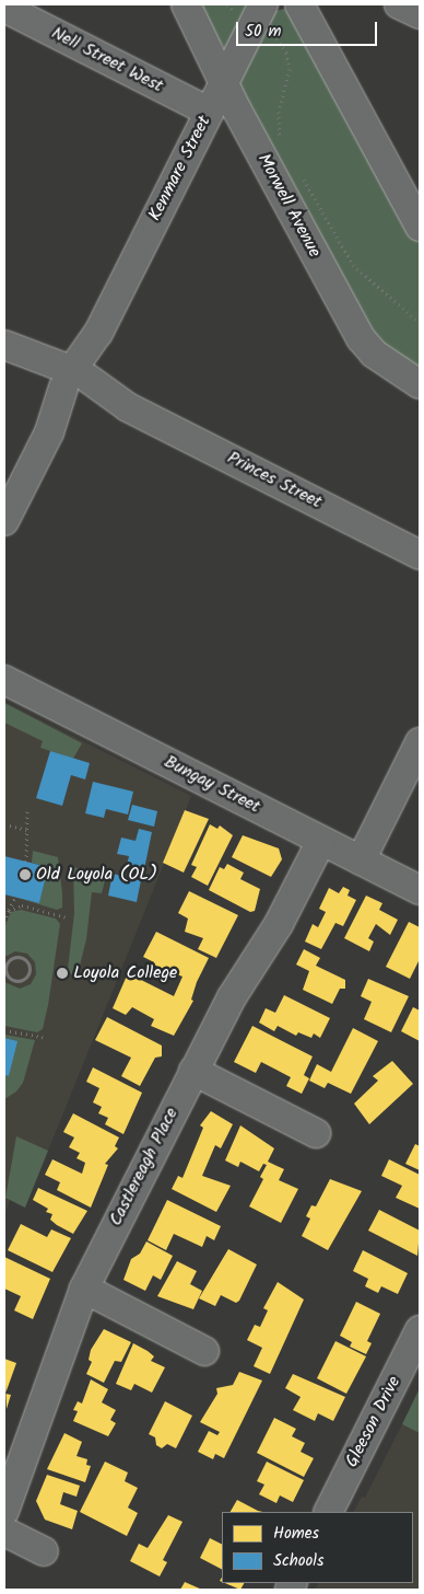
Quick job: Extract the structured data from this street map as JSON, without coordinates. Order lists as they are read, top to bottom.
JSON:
{
  "streets": {
    "street": [
      "Nell Street West",
      "Kenmare Street",
      "Morwell Avenue",
      "Princes Street",
      "Bungay Street",
      "Castlereagh Place",
      "Gleeson Drive"
    ]
  },
  "crossings": [
    ["Nell Street West", "Kenmare Street"],
    ["Kenmare Street", "Morwell Avenue"],
    ["Kenmare Street", "Princes Street"],
    ["Bungay Street", "Castlereagh Place"]
  ],
  "places": ["Old Loyola (OL)", "Loyola College"],
  "legend": ["Homes", "Schools"],
  "scale_bar": "50 m"
}
